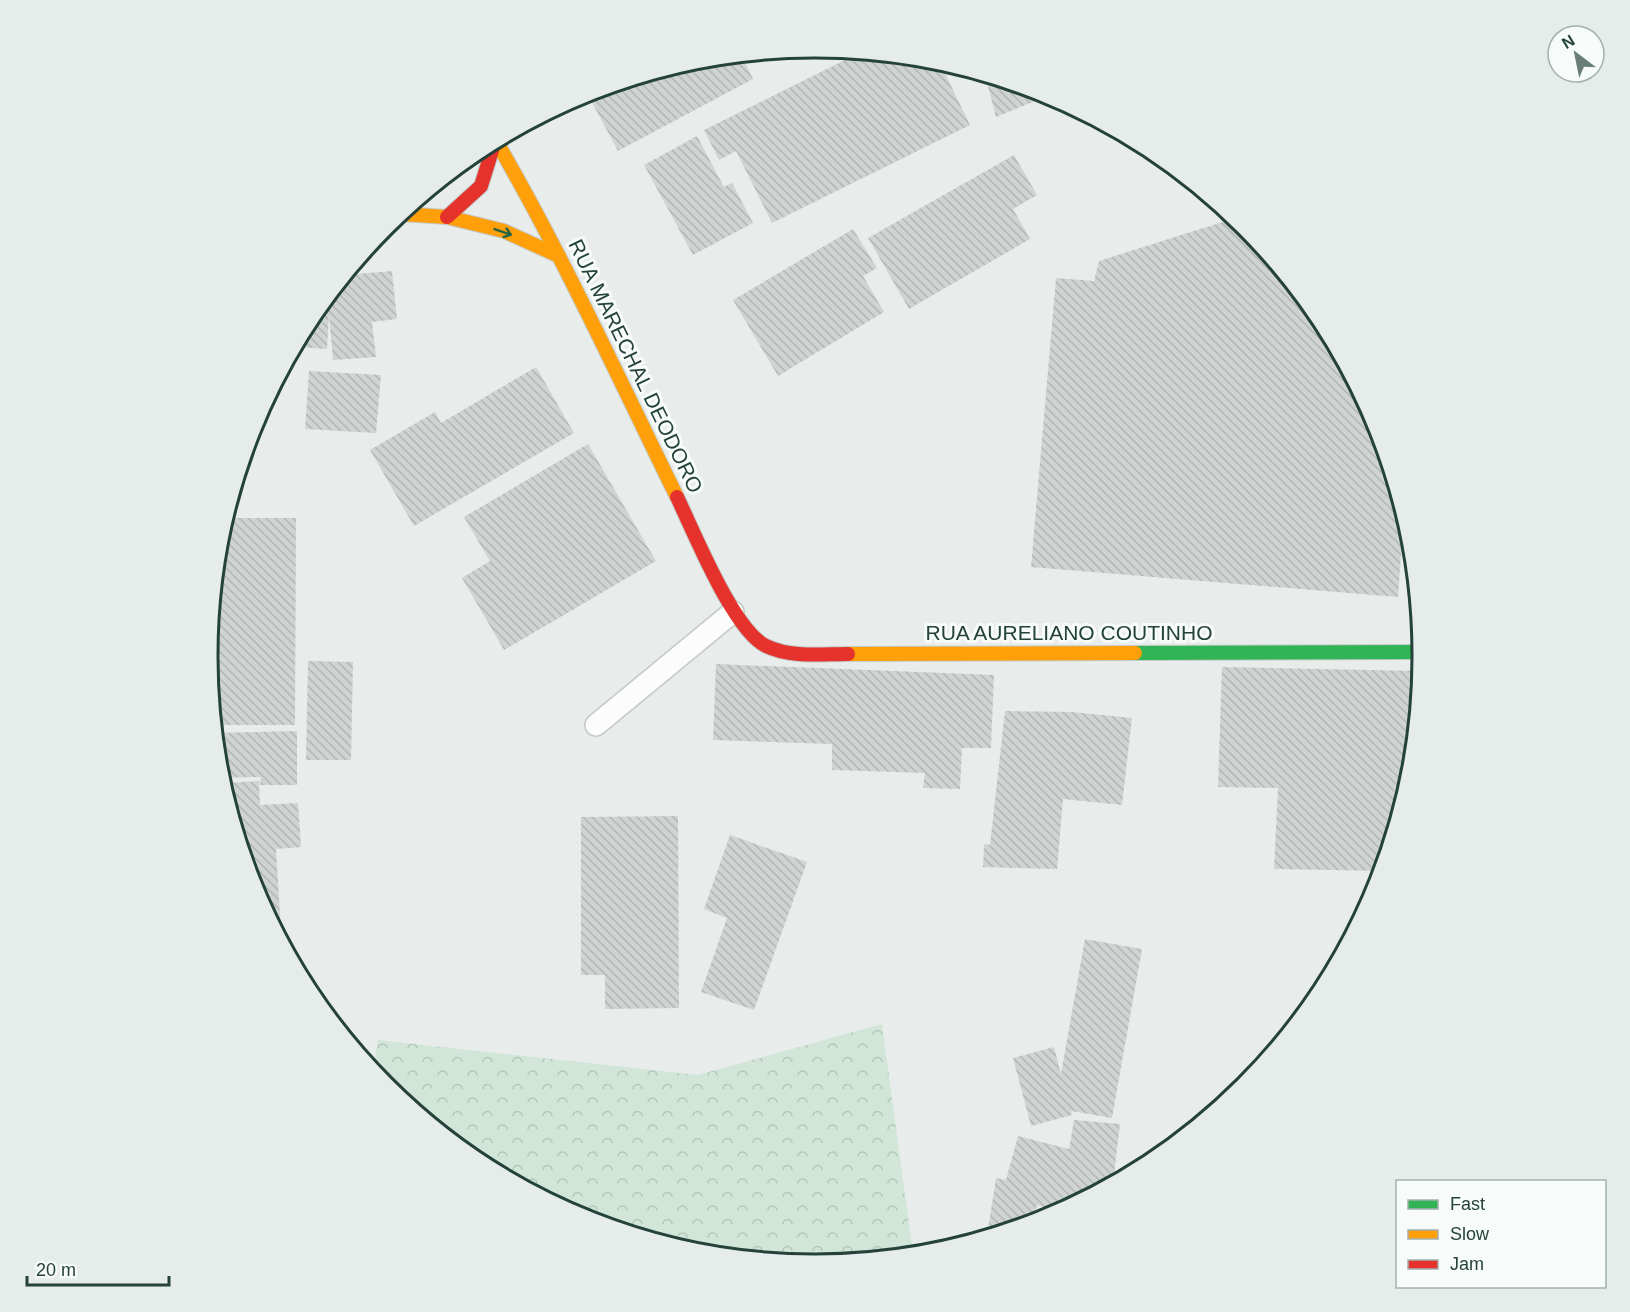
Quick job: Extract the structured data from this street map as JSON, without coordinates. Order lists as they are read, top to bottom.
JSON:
{
  "streets": {
    "main road": ["RUA MARECHAL DEODORO", "RUA AURELIANO COUTINHO"]
  },
  "crossings": [
    ["RUA MARECHAL DEODORO", "RUA AURELIANO COUTINHO"]
  ],
  "legend": ["Fast", "Slow", "Jam"],
  "scale_bar": "20 m",
  "north": "top left"
}
